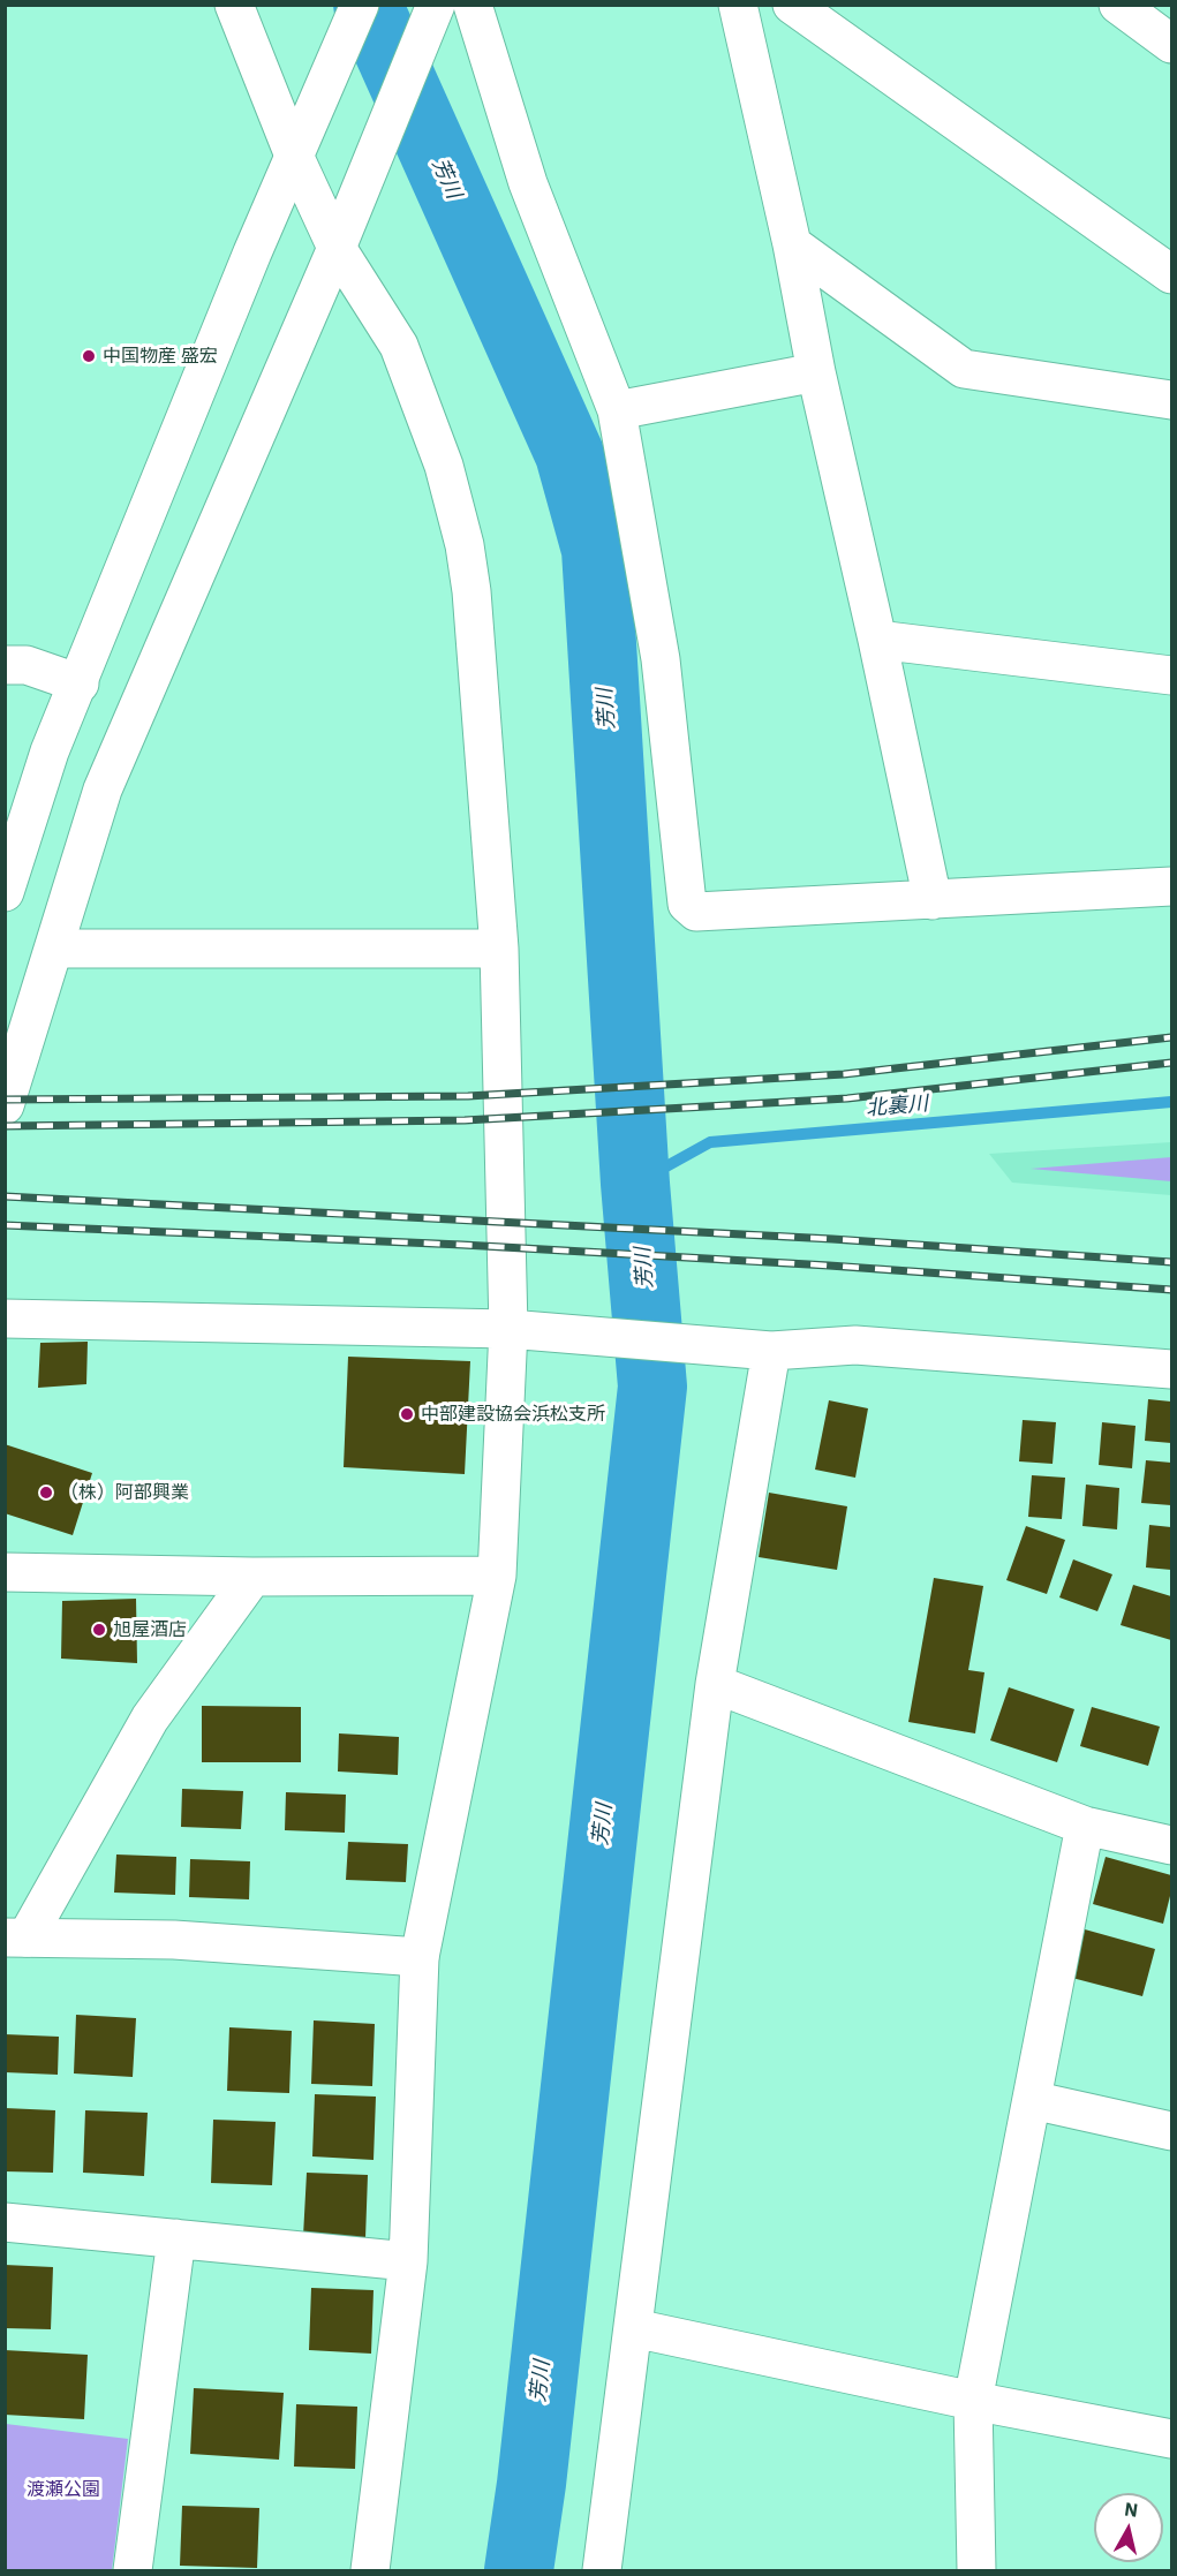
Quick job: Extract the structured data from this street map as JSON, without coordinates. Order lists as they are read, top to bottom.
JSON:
{
  "water": ["芳川", "北裏川"],
  "parks": ["渡瀬公園"],
  "places": [
    "中国物産 盛宏",
    "中部建設協会浜松支所",
    "（株）阿部興業",
    "旭屋酒店"
  ],
  "north": "top"
}
